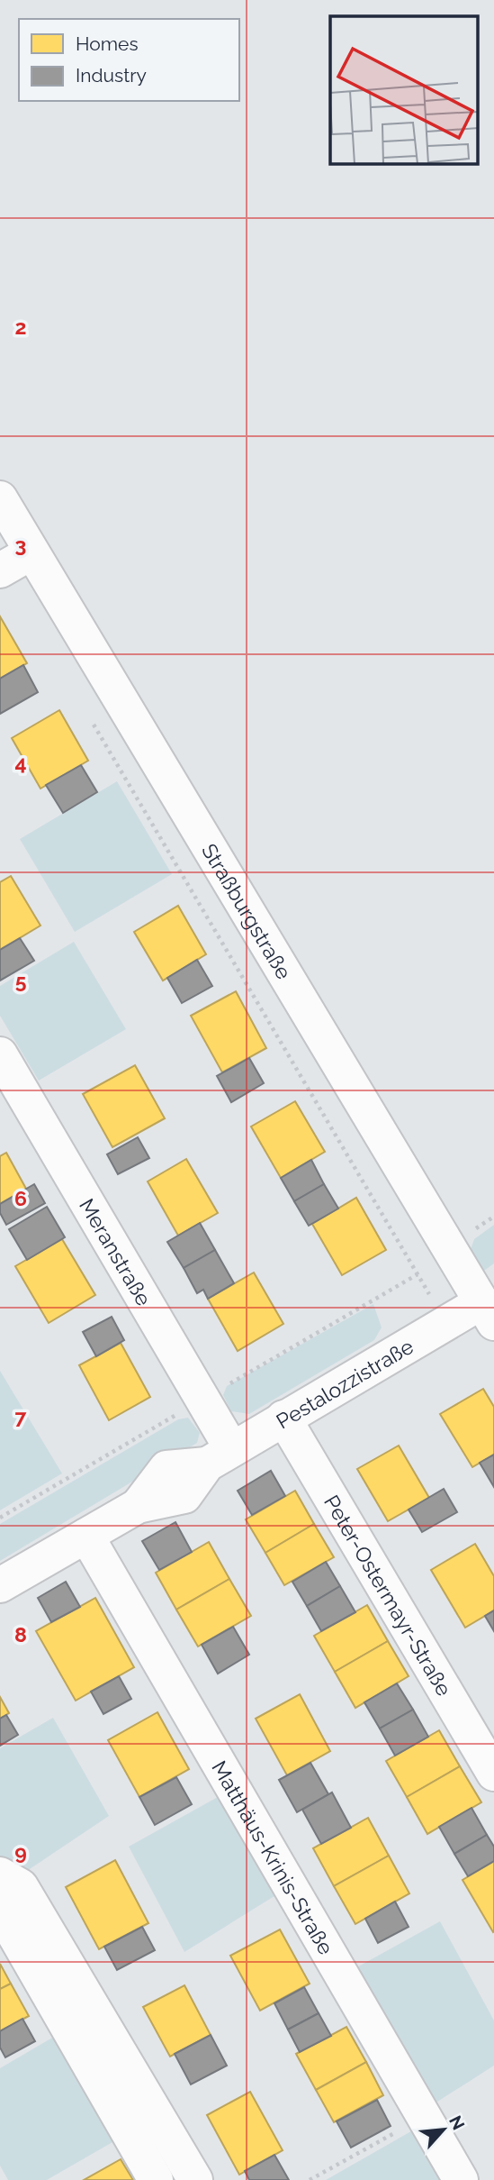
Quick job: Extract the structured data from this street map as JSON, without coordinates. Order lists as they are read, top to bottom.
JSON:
{
  "streets": {
    "street": [
      "Straßburgstraße",
      "Meranstraße",
      "Pestalozzistraße",
      "Peter-Ostermayr-Straße",
      "Matthäus-Krinis-Straße"
    ]
  },
  "crossings": [
    ["Straßburgstraße", "Pestalozzistraße"],
    ["Meranstraße", "Pestalozzistraße"],
    ["Pestalozzistraße", "Peter-Ostermayr-Straße"],
    ["Pestalozzistraße", "Matthäus-Krinis-Straße"]
  ],
  "legend": ["Homes", "Industry"],
  "north": "top right",
  "grid": {
    "rows": [
      "2",
      "3",
      "4",
      "5",
      "6",
      "7",
      "8",
      "9"
    ]
  }
}
